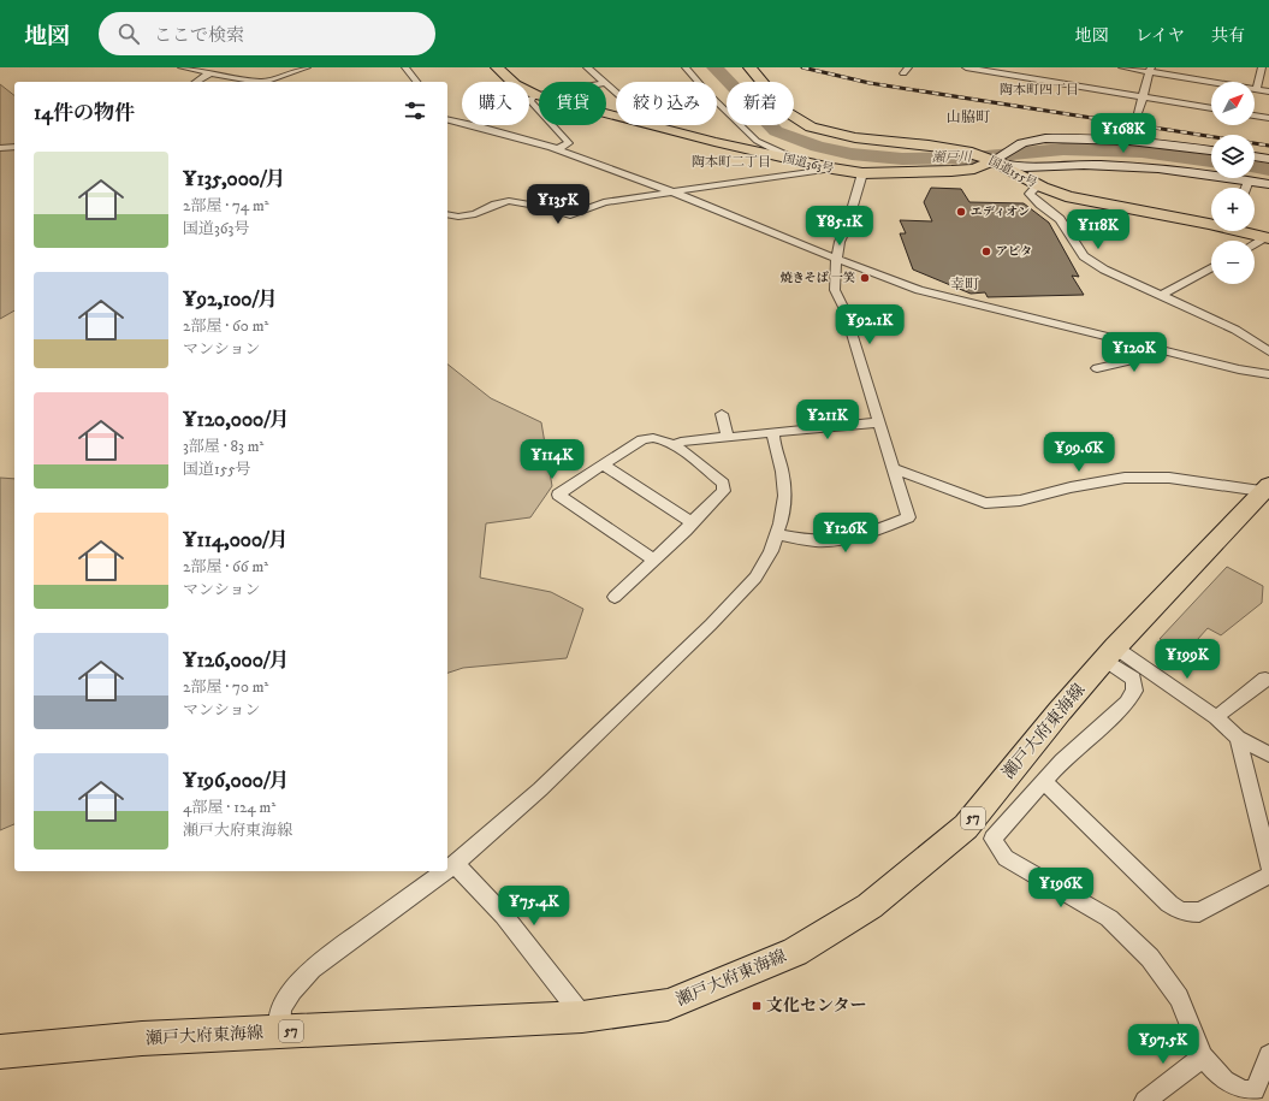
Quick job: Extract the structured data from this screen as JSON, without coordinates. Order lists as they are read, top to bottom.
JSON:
{
  "streets": {
    "highway": ["国道363号", "国道155号"],
    "main road": ["瀬戸大府東海線", "57"]
  },
  "crossings": [
    ["国道363号", "国道155号"]
  ],
  "districts": [
    "陶本町四丁目",
    "山脇町",
    "陶本町二丁目",
    "幸町"
  ],
  "water": ["瀬戸川"],
  "places": {
    "other": ["エディオン", "アピタ", "焼きそば 一笑"],
    "transit": ["文化センター"]
  },
  "north": "top right",
  "page": {
    "header": "地図",
    "search": "ここで検索",
    "nav": ["地図", "レイヤ", "共有"],
    "map_buttons": ["+", "−"],
    "chip": [
      "購入",
      "賃貸",
      "絞り込み",
      "新着"
    ],
    "heading": "14件の物件",
    "price": [
      "¥168K",
      "¥135K",
      "¥85.1K",
      "¥118K",
      "¥92.1K",
      "¥120K",
      "¥211K",
      "¥99.6K",
      "¥114K",
      "¥126K",
      "¥199K",
      "¥196K",
      "¥75.4K",
      "¥97.5K"
    ],
    "list": [
      {
        "name": "¥135,000/月",
        "note": "2部屋 · 74 m² · 国道363号"
      },
      {
        "name": "¥92,100/月",
        "note": "2部屋 · 60 m² · マンション"
      },
      {
        "name": "¥120,000/月",
        "note": "3部屋 · 83 m² · 国道155号"
      },
      {
        "name": "¥114,000/月",
        "note": "2部屋 · 66 m² · マンション"
      },
      {
        "name": "¥126,000/月",
        "note": "2部屋 · 70 m² · マンション"
      },
      {
        "name": "¥196,000/月",
        "note": "4部屋 · 124 m² · 瀬戸大府東海線"
      }
    ]
  }
}
